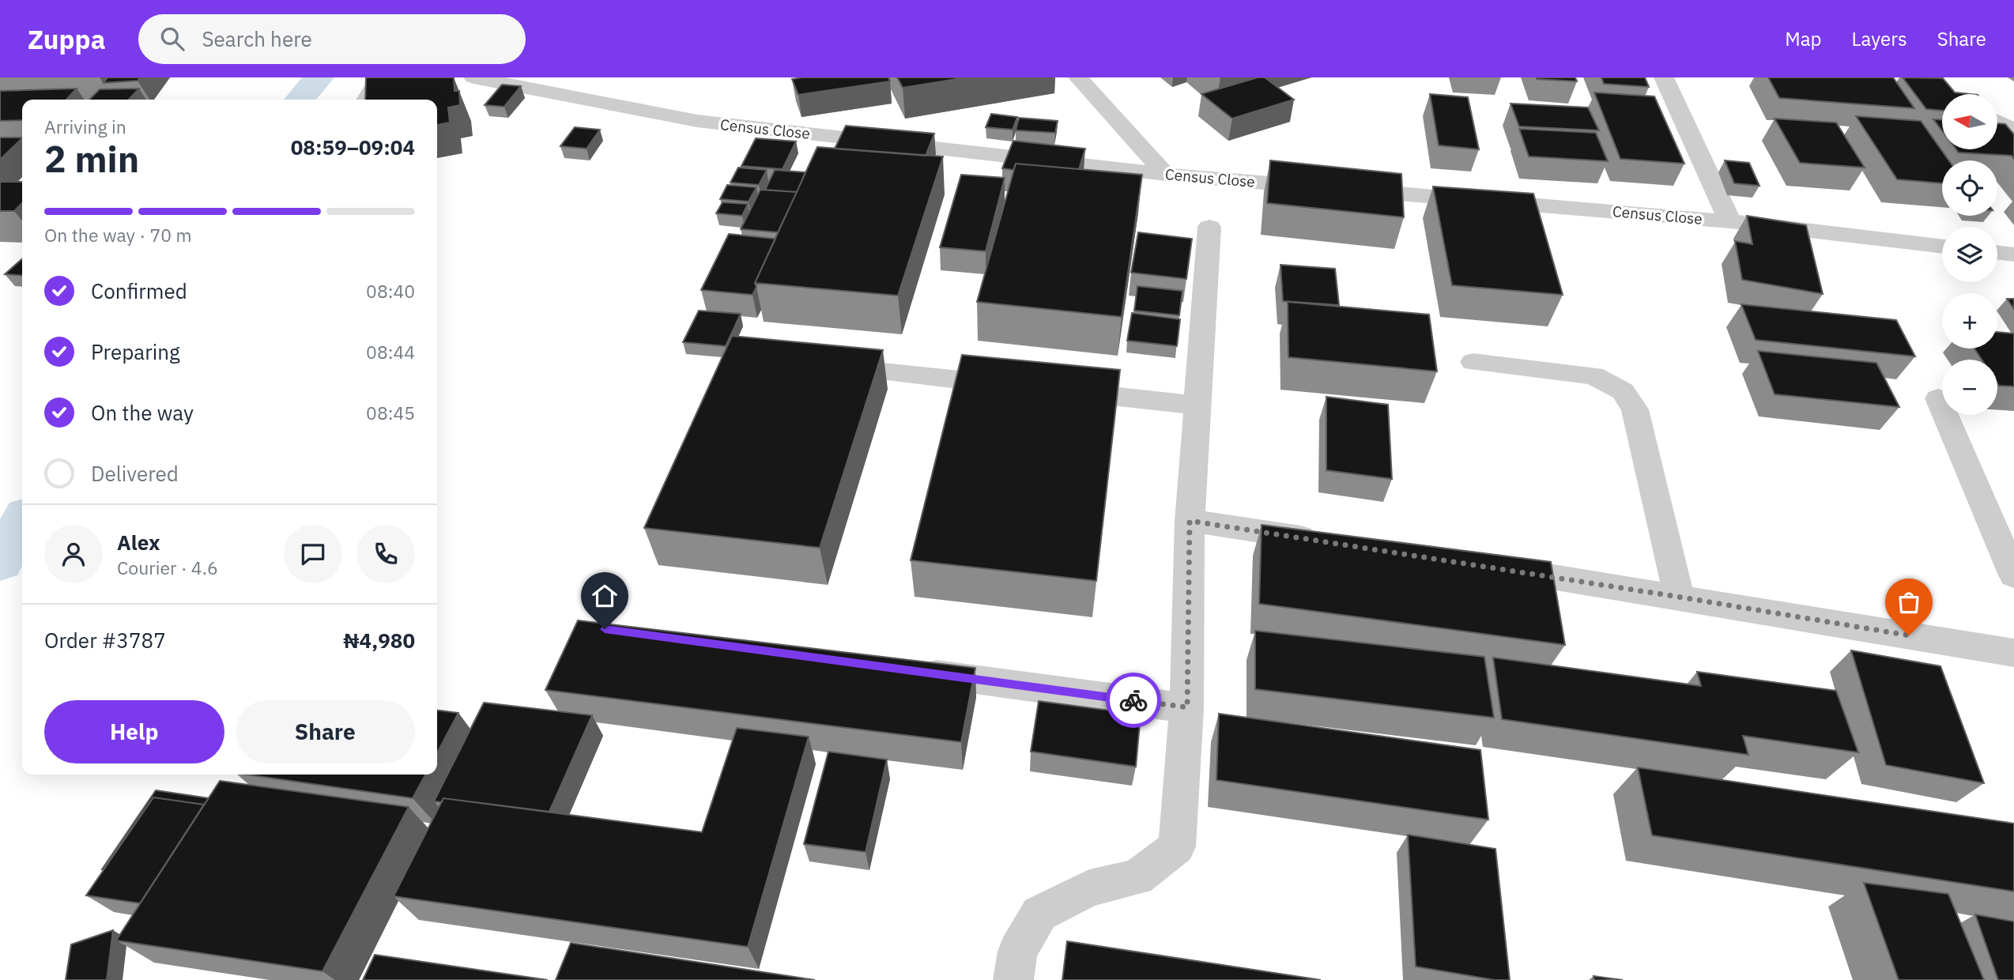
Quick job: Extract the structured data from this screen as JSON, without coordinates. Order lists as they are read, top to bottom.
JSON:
{
  "streets": {
    "street": ["Census Close"]
  },
  "north": "left",
  "page": {
    "header": "Zuppa",
    "search": "Search here",
    "nav": ["Map", "Layers", "Share"],
    "map_buttons": ["+", "−"],
    "heading": ["2 min", "Arriving in", "08:59–09:04"],
    "panel": [
      "Alex",
      "Courier · 4.6",
      "Order #3787",
      "₦4,980"
    ],
    "bar": "On the way · 70 m",
    "list": [
      ["Confirmed", "08:40"],
      ["Preparing", "08:44"],
      ["On the way", "08:45"],
      "Delivered"
    ],
    "buttons": ["Help", "Share"]
  }
}
